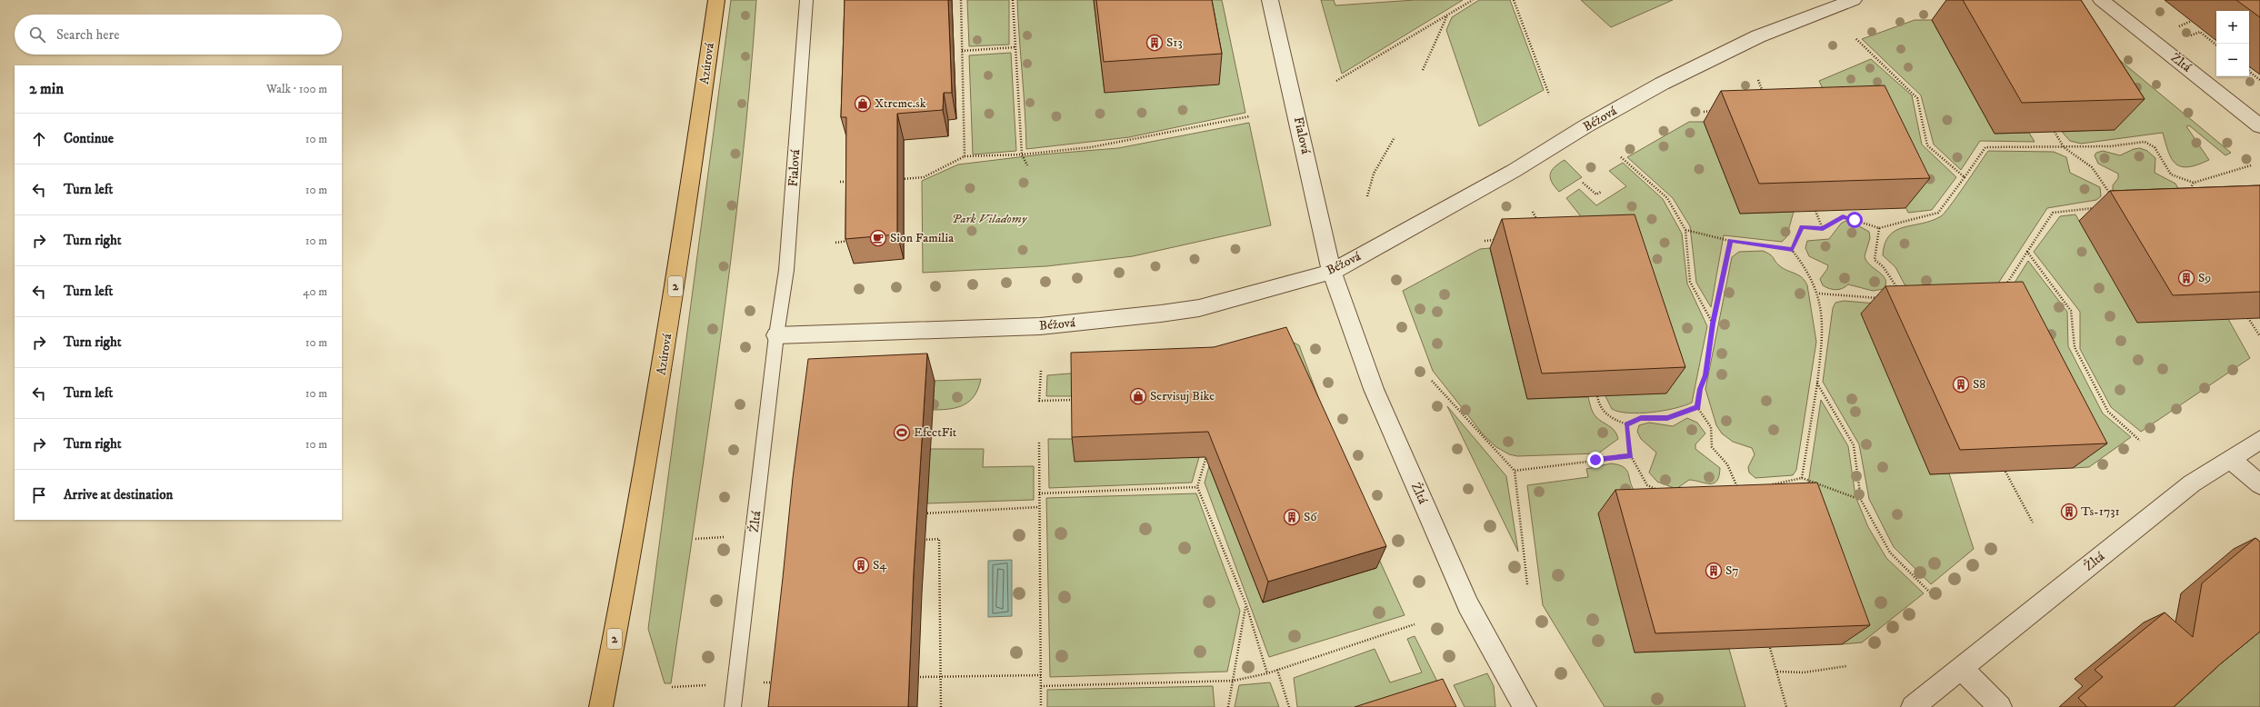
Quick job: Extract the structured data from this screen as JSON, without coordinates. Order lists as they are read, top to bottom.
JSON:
{
  "streets": {
    "main road": ["Azúrová", "2"],
    "street": ["Žltá", "Béžová", "Fialová"]
  },
  "crossings": [
    ["Žltá", "Béžová"],
    ["Žltá", "Fialová"],
    ["Béžová", "Fialová"]
  ],
  "parks": ["Park Viladomy"],
  "places": {
    "building": [
      "S13",
      "S9",
      "S8",
      "Ts-1731",
      "S6",
      "S4",
      "S7"
    ],
    "shop": ["Xtreme.sk", "Servisuj Bike"],
    "cafe": ["Sion Familia"],
    "sports": ["EfectFit"]
  },
  "page": {
    "map_buttons": ["+", "−"],
    "search": "Search here",
    "heading": ["2 min", "Walk · 100 m"],
    "list": [
      ["Continue", "10 m"],
      ["Turn left", "10 m"],
      ["Turn right", "10 m"],
      ["Turn left", "40 m"],
      ["Turn right", "10 m"],
      ["Turn left", "10 m"],
      ["Turn right", "10 m"],
      "Arrive at destination"
    ]
  }
}
